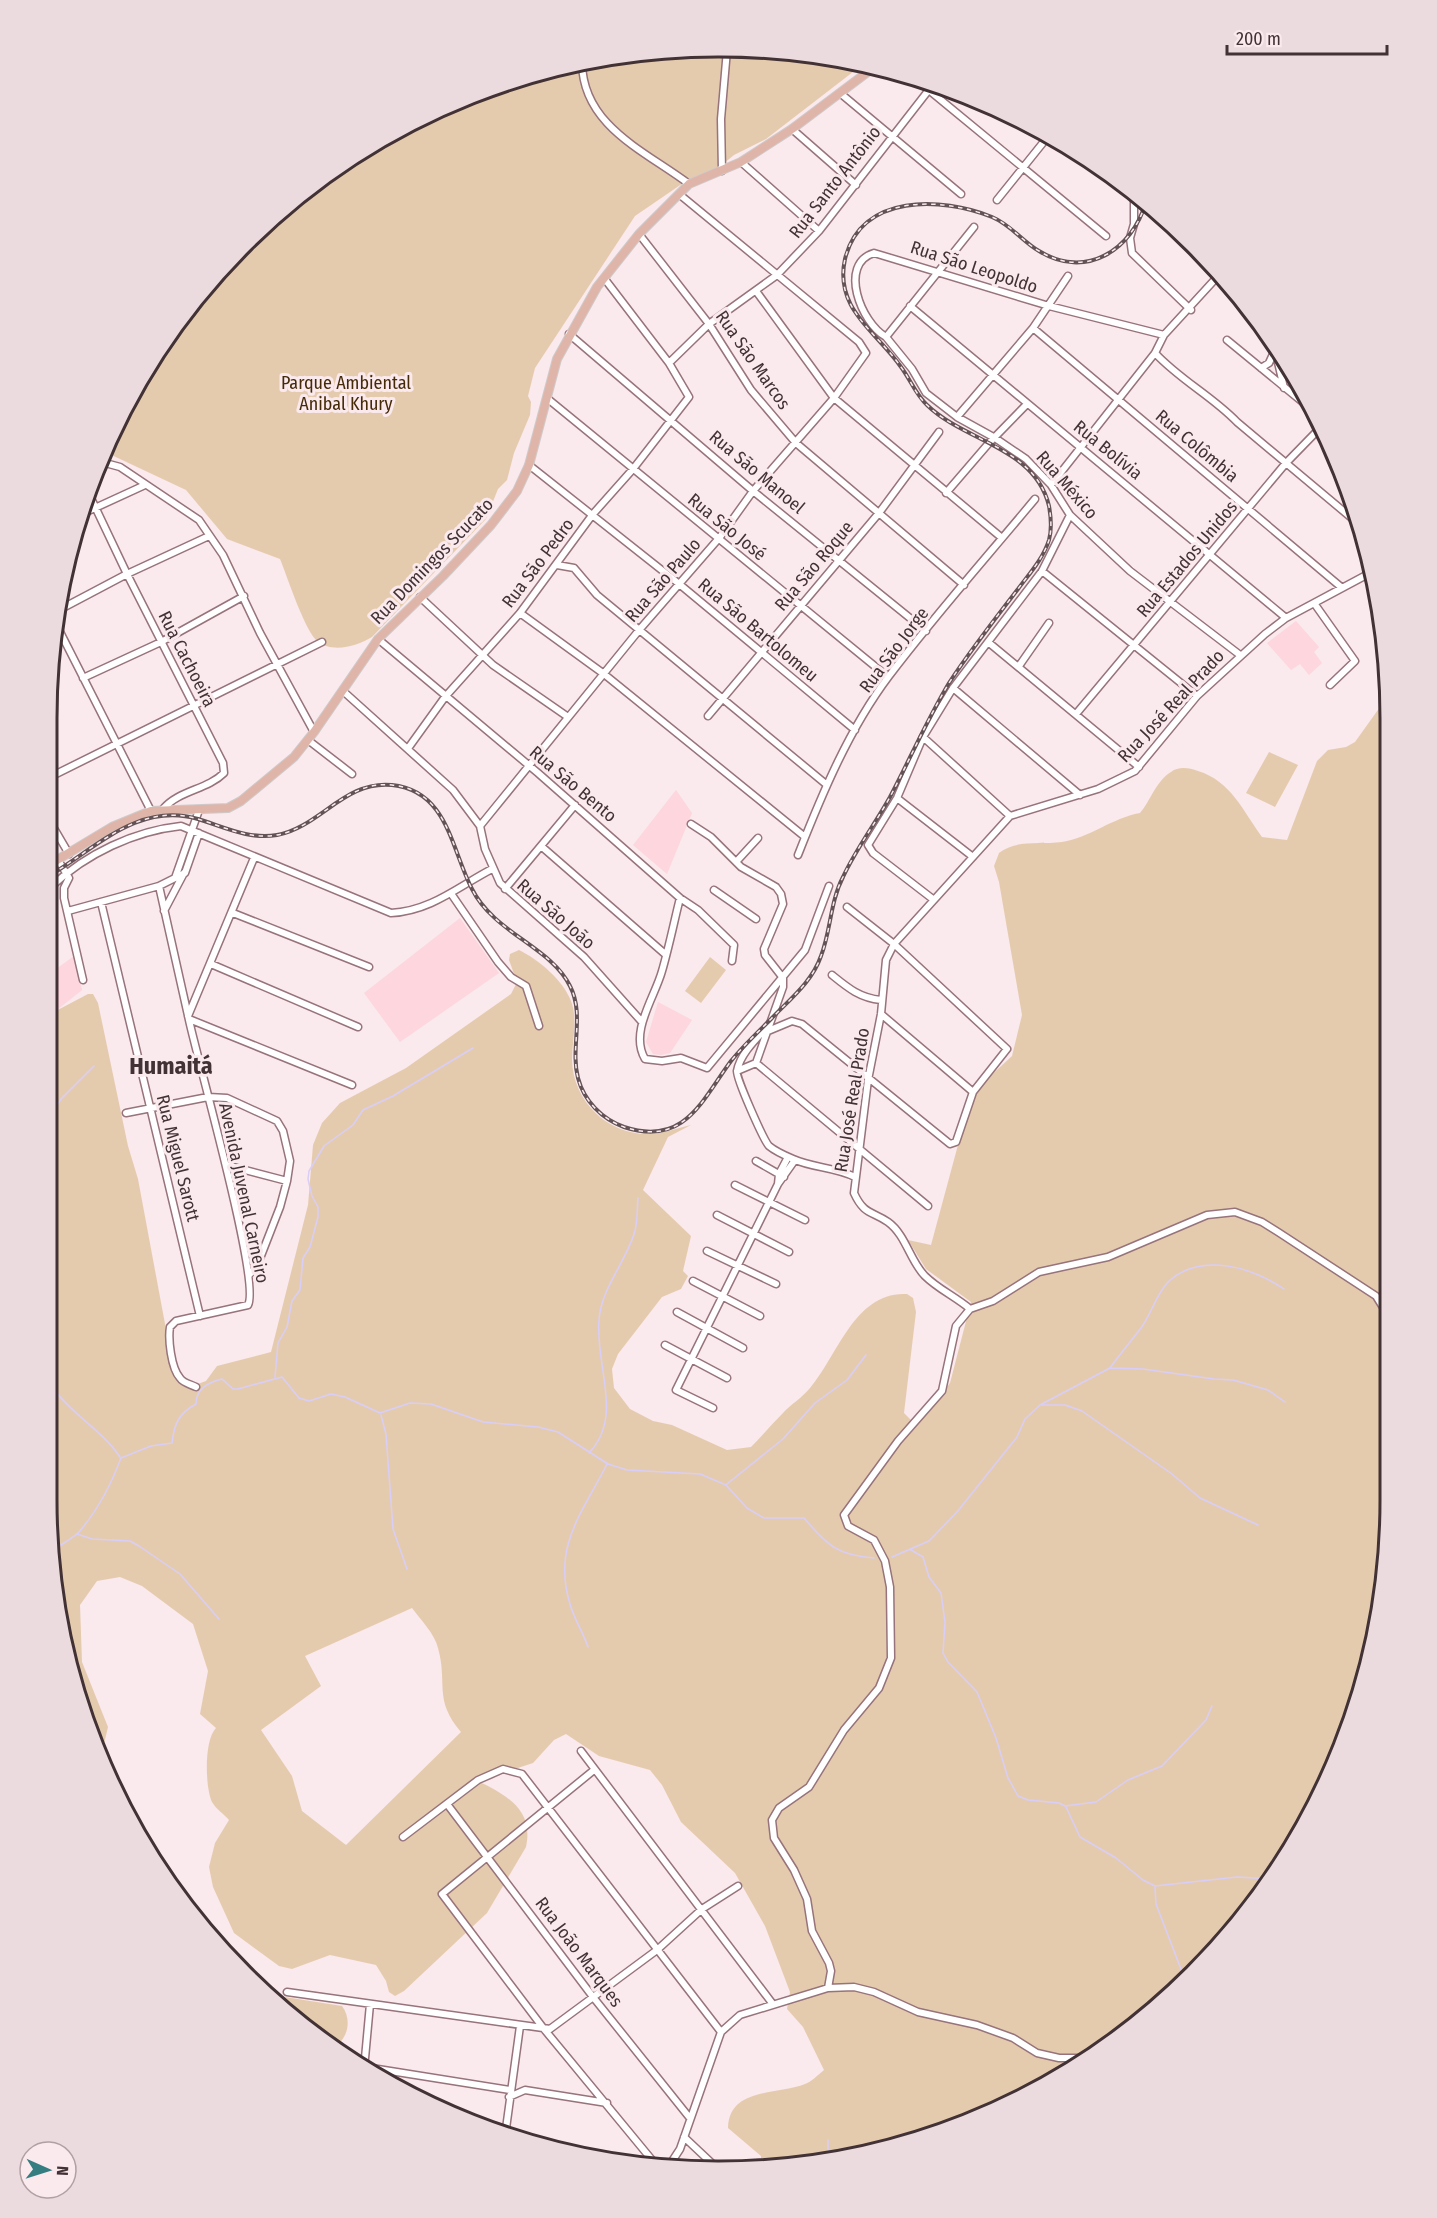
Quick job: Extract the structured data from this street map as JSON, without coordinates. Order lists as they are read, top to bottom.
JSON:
{
  "streets": {
    "main road": ["Rua Domingos Scucato"],
    "street": [
      "Rua Santo Antônio",
      "Rua São Leopoldo",
      "Rua São Marcos",
      "Rua Colômbia",
      "Rua Bolívia",
      "Rua São Manoel",
      "Rua México",
      "Rua São José",
      "Rua Estados Unidos",
      "Rua São Pedro",
      "Rua São Roque",
      "Rua São Paulo",
      "Rua São Bartolomeu",
      "Rua São Jorge",
      "Rua Cachoeira",
      "Rua José Real Prado",
      "Rua São Bento",
      "Rua São João",
      "Rua Miguel Sarott",
      "Avenida Juvenal Carneiro",
      "Rua João Marques"
    ]
  },
  "crossings": [
    ["Rua Santo Antônio", "Rua São Marcos"],
    ["Rua Santo Antônio", "Rua São Pedro"],
    ["Rua Santo Antônio", "Rua São Paulo"],
    ["Rua São Leopoldo", "Rua México"],
    ["Rua São Marcos", "Rua Domingos Scucato"],
    ["Rua São Marcos", "Rua São Roque"],
    ["Rua São Marcos", "Rua São Paulo"],
    ["Rua São Marcos", "Rua São Jorge"],
    ["Rua Colômbia", "Rua Estados Unidos"],
    ["Rua Colômbia", "Rua José Real Prado"],
    ["Rua Bolívia", "Rua Estados Unidos"],
    ["Rua Bolívia", "Rua José Real Prado"],
    ["Rua São Manoel", "Rua Domingos Scucato"],
    ["Rua São Manoel", "Rua São Pedro"],
    ["Rua São Manoel", "Rua São Roque"],
    ["Rua São Manoel", "Rua São Paulo"],
    ["Rua São Manoel", "Rua São Jorge"],
    ["Rua México", "Rua Estados Unidos"],
    ["Rua México", "Rua José Real Prado"],
    ["Rua São José", "Rua Domingos Scucato"],
    ["Rua São José", "Rua São Pedro"],
    ["Rua São José", "Rua São Roque"],
    ["Rua São José", "Rua São Paulo"],
    ["Rua São José", "Rua São Jorge"],
    ["Rua Domingos Scucato", "Rua São Bartolomeu"],
    ["Rua Domingos Scucato", "Rua Cachoeira"],
    ["Rua Domingos Scucato", "Rua São Bento"],
    ["Rua Domingos Scucato", "Rua São João"],
    ["Rua São Pedro", "Rua São Bartolomeu"],
    ["Rua São Pedro", "Rua São Bento"],
    ["Rua São Pedro", "Rua São João"],
    ["Rua São Roque", "Rua São Bartolomeu"],
    ["Rua São Paulo", "Rua São Bartolomeu"],
    ["Rua São Paulo", "Rua São Bento"],
    ["Rua São Paulo", "Rua São João"],
    ["Rua São Bartolomeu", "Rua São Jorge"],
    ["Rua Miguel Sarott", "Avenida Juvenal Carneiro"]
  ],
  "districts": ["Humaitá"],
  "parks": ["Parque Ambiental Anibal Khury"],
  "scale_bar": "200 m",
  "north": "right"
}
